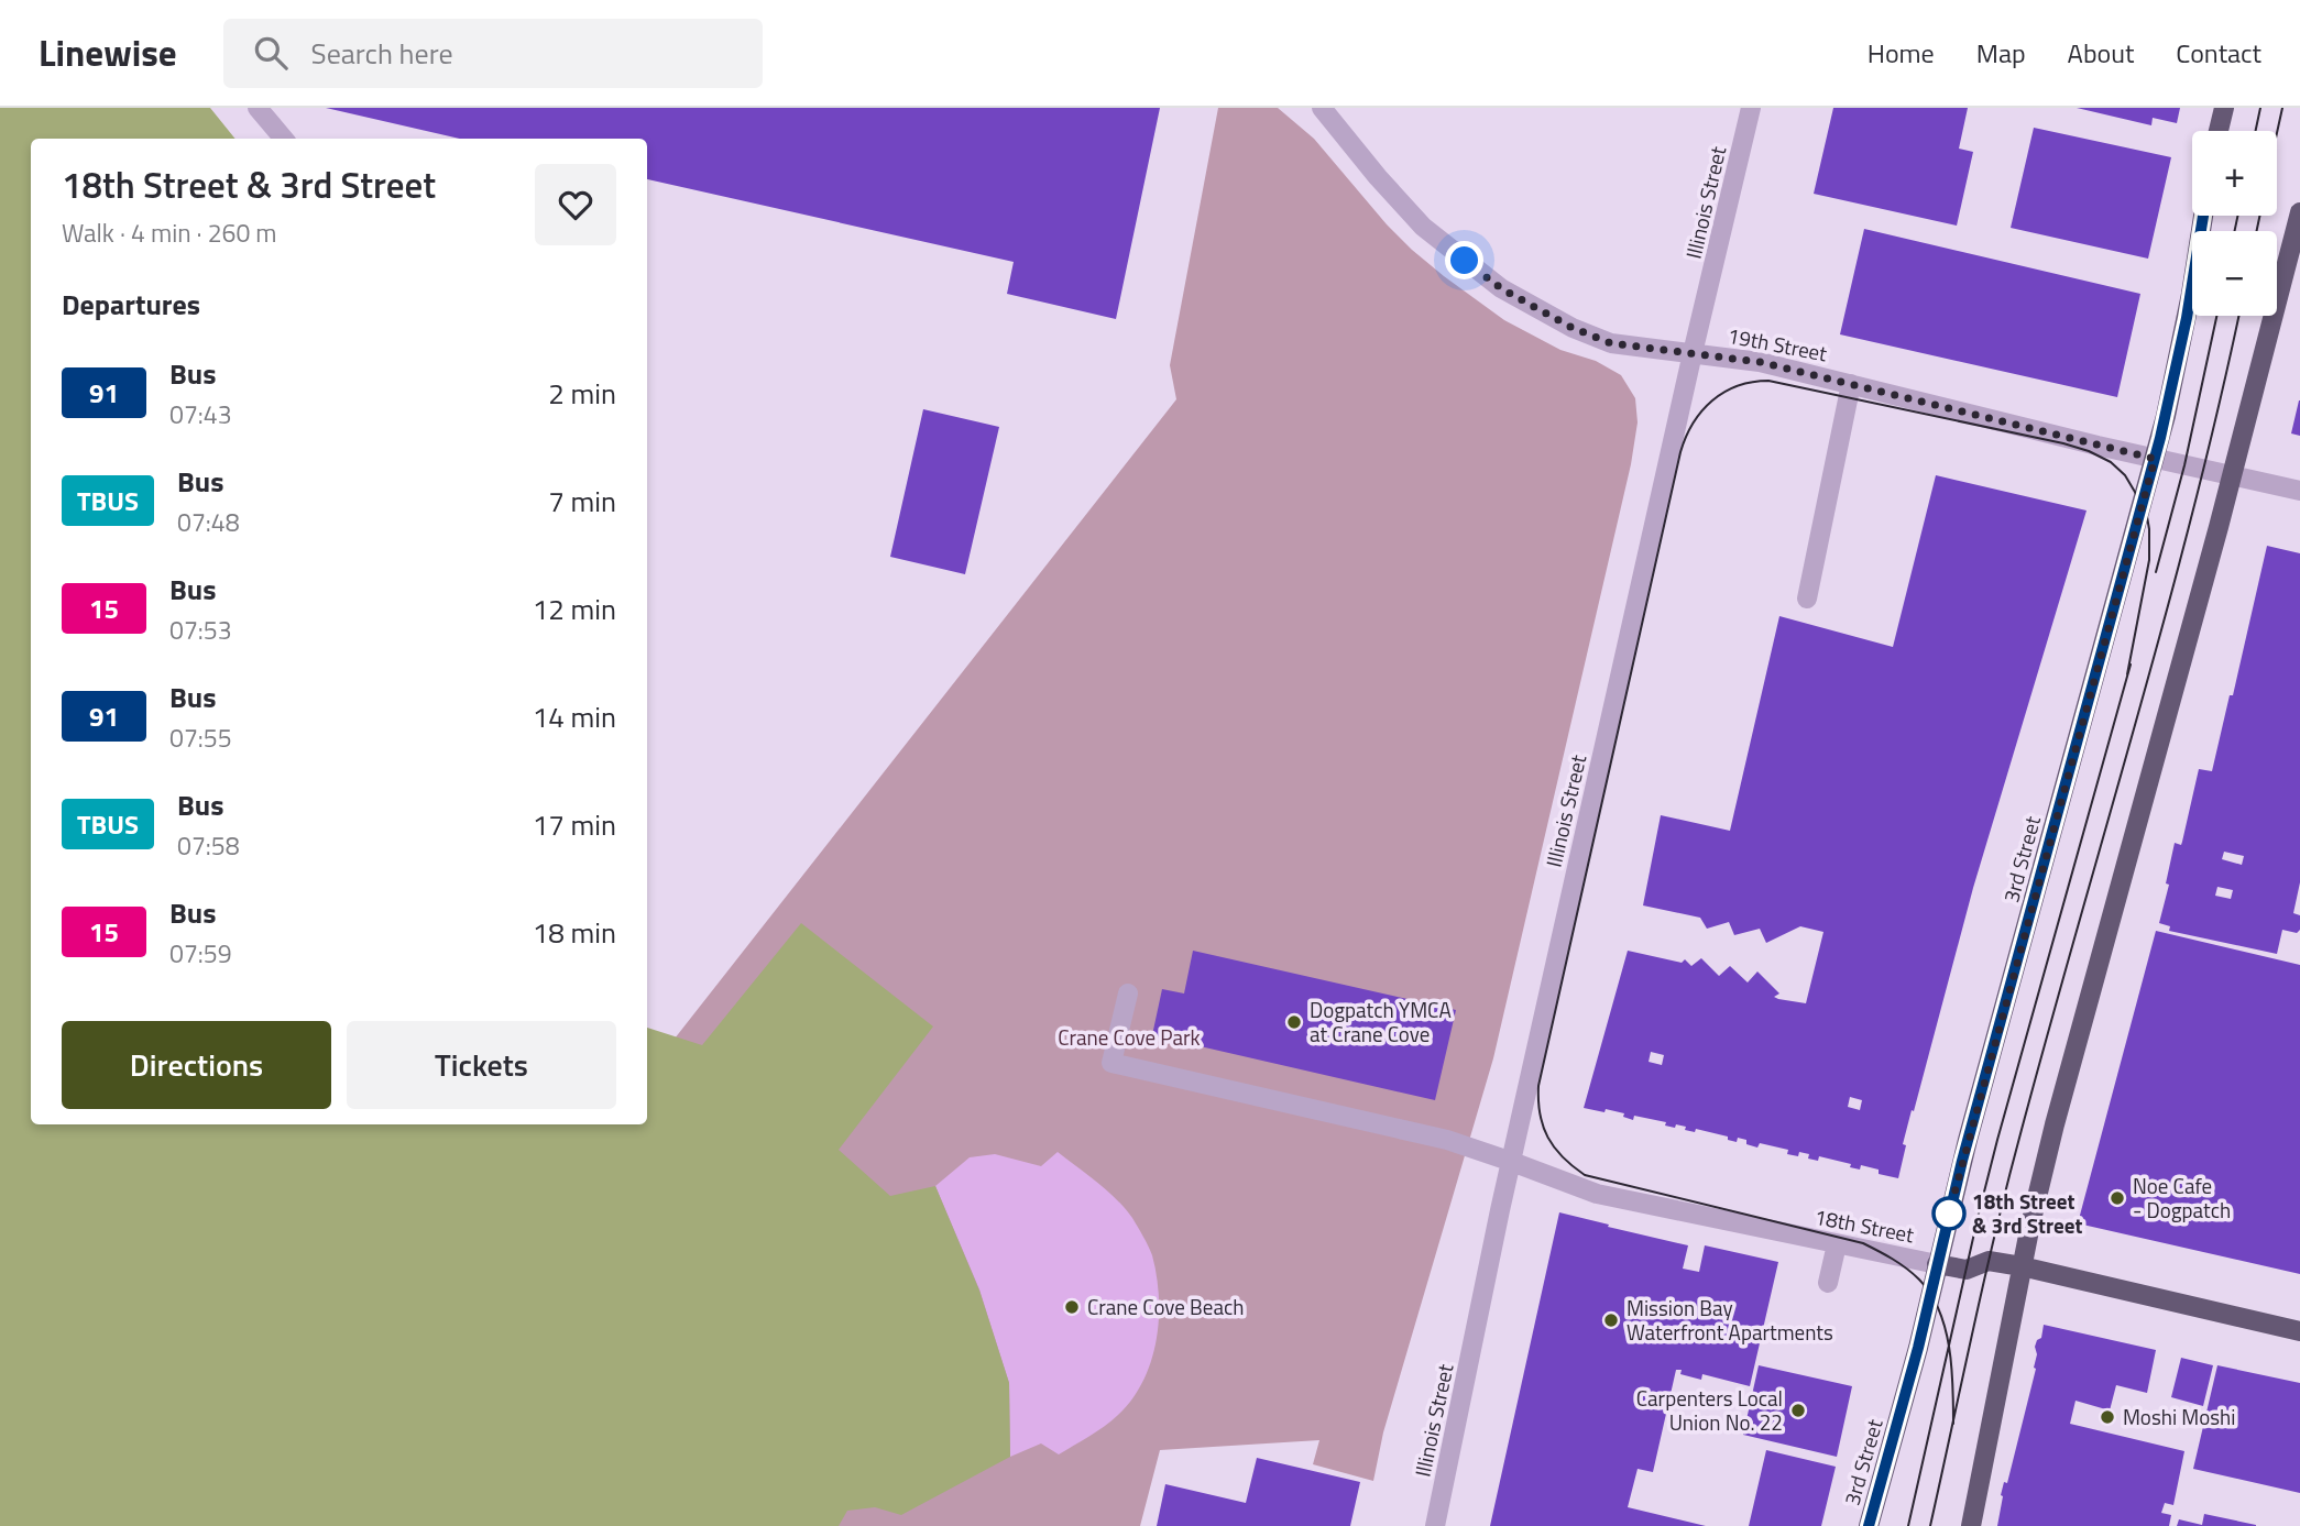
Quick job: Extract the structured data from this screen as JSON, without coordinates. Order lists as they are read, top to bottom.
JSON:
{
  "streets": {
    "main road": ["3rd Street", "18th Street"],
    "street": ["Illinois Street", "19th Street"]
  },
  "crossings": [
    ["Illinois Street", "19th Street"],
    ["Illinois Street", "18th Street"],
    ["19th Street", "3rd Street"],
    ["3rd Street", "18th Street"]
  ],
  "parks": ["Crane Cove Park"],
  "places": [
    "Dogpatch YMCA at Crane Cove",
    "Noe Cafe - Dogpatch",
    "18th Street & 3rd Street",
    "Crane Cove Beach",
    "Mission Bay Waterfront Apartments",
    "Carpenters Local Union No. 22",
    "Moshi Moshi"
  ],
  "lines": ["bus line 91"],
  "page": {
    "header": "Linewise",
    "search": "Search here",
    "nav": [
      "Home",
      "Map",
      "About",
      "Contact"
    ],
    "map_buttons": ["+", "−"],
    "heading": [
      ["18th Street & 3rd Street", "Walk · 4 min · 260 m"],
      "Departures"
    ],
    "list": [
      {
        "mark": "91",
        "name": "Bus",
        "note": "07:43",
        "value": "2 min"
      },
      {
        "mark": "TBUS",
        "name": "Bus",
        "note": "07:48",
        "value": "7 min"
      },
      {
        "mark": "15",
        "name": "Bus",
        "note": "07:53",
        "value": "12 min"
      },
      {
        "mark": "91",
        "name": "Bus",
        "note": "07:55",
        "value": "14 min"
      },
      {
        "mark": "TBUS",
        "name": "Bus",
        "note": "07:58",
        "value": "17 min"
      },
      {
        "mark": "15",
        "name": "Bus",
        "note": "07:59",
        "value": "18 min"
      }
    ],
    "buttons": ["Directions", "Tickets"]
  }
}
